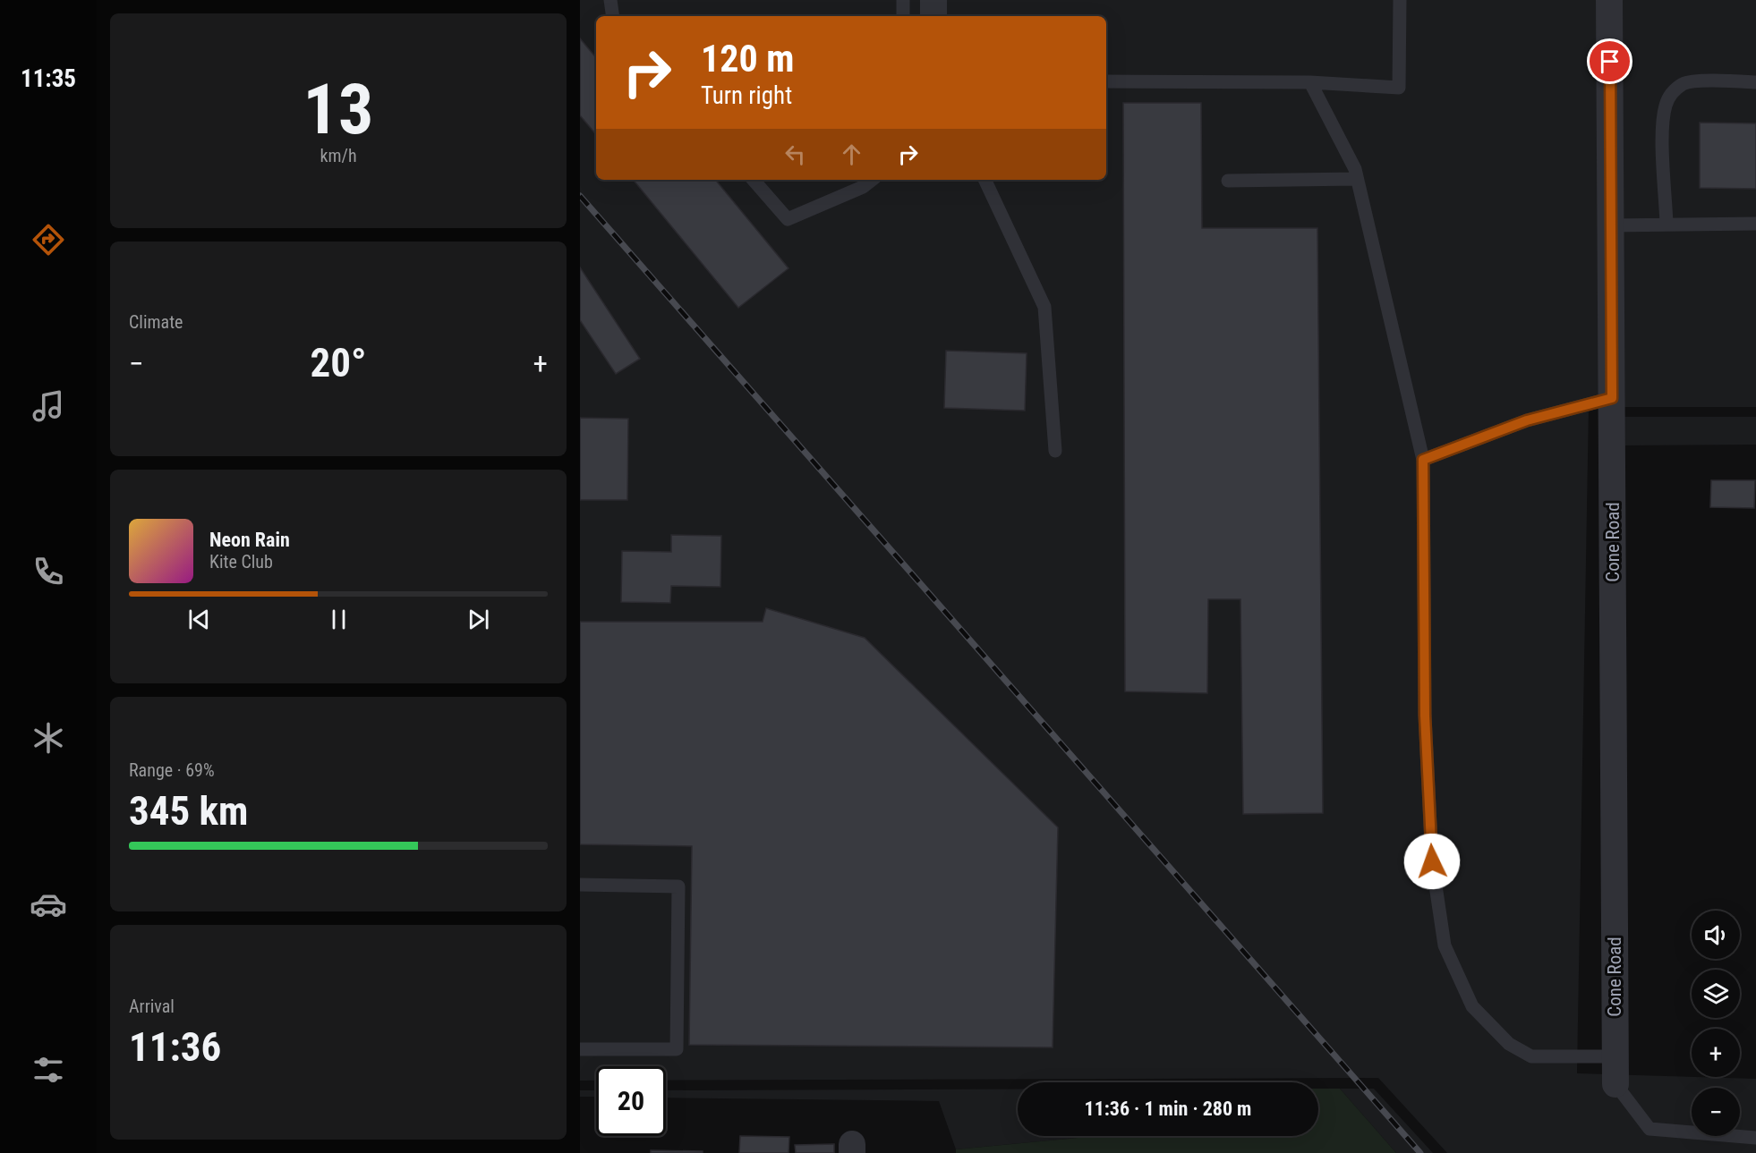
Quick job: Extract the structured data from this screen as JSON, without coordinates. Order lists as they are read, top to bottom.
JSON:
{
  "streets": {
    "street": ["Cone Road"]
  },
  "page": {
    "tabs": "11:35",
    "tile": [
      ["13", "km/h"],
      "Climate",
      ["Range · 69%", "345 km"],
      ["Arrival", "11:36"]
    ],
    "turn": ["120 m", "Turn right"],
    "heat": ["−", "20°", "+"],
    "song": ["Neon Rain", "Kite Club"],
    "map_buttons": ["+", "−"],
    "limit": "20",
    "trip": "11:36 · 1 min · 280 m"
  }
}
